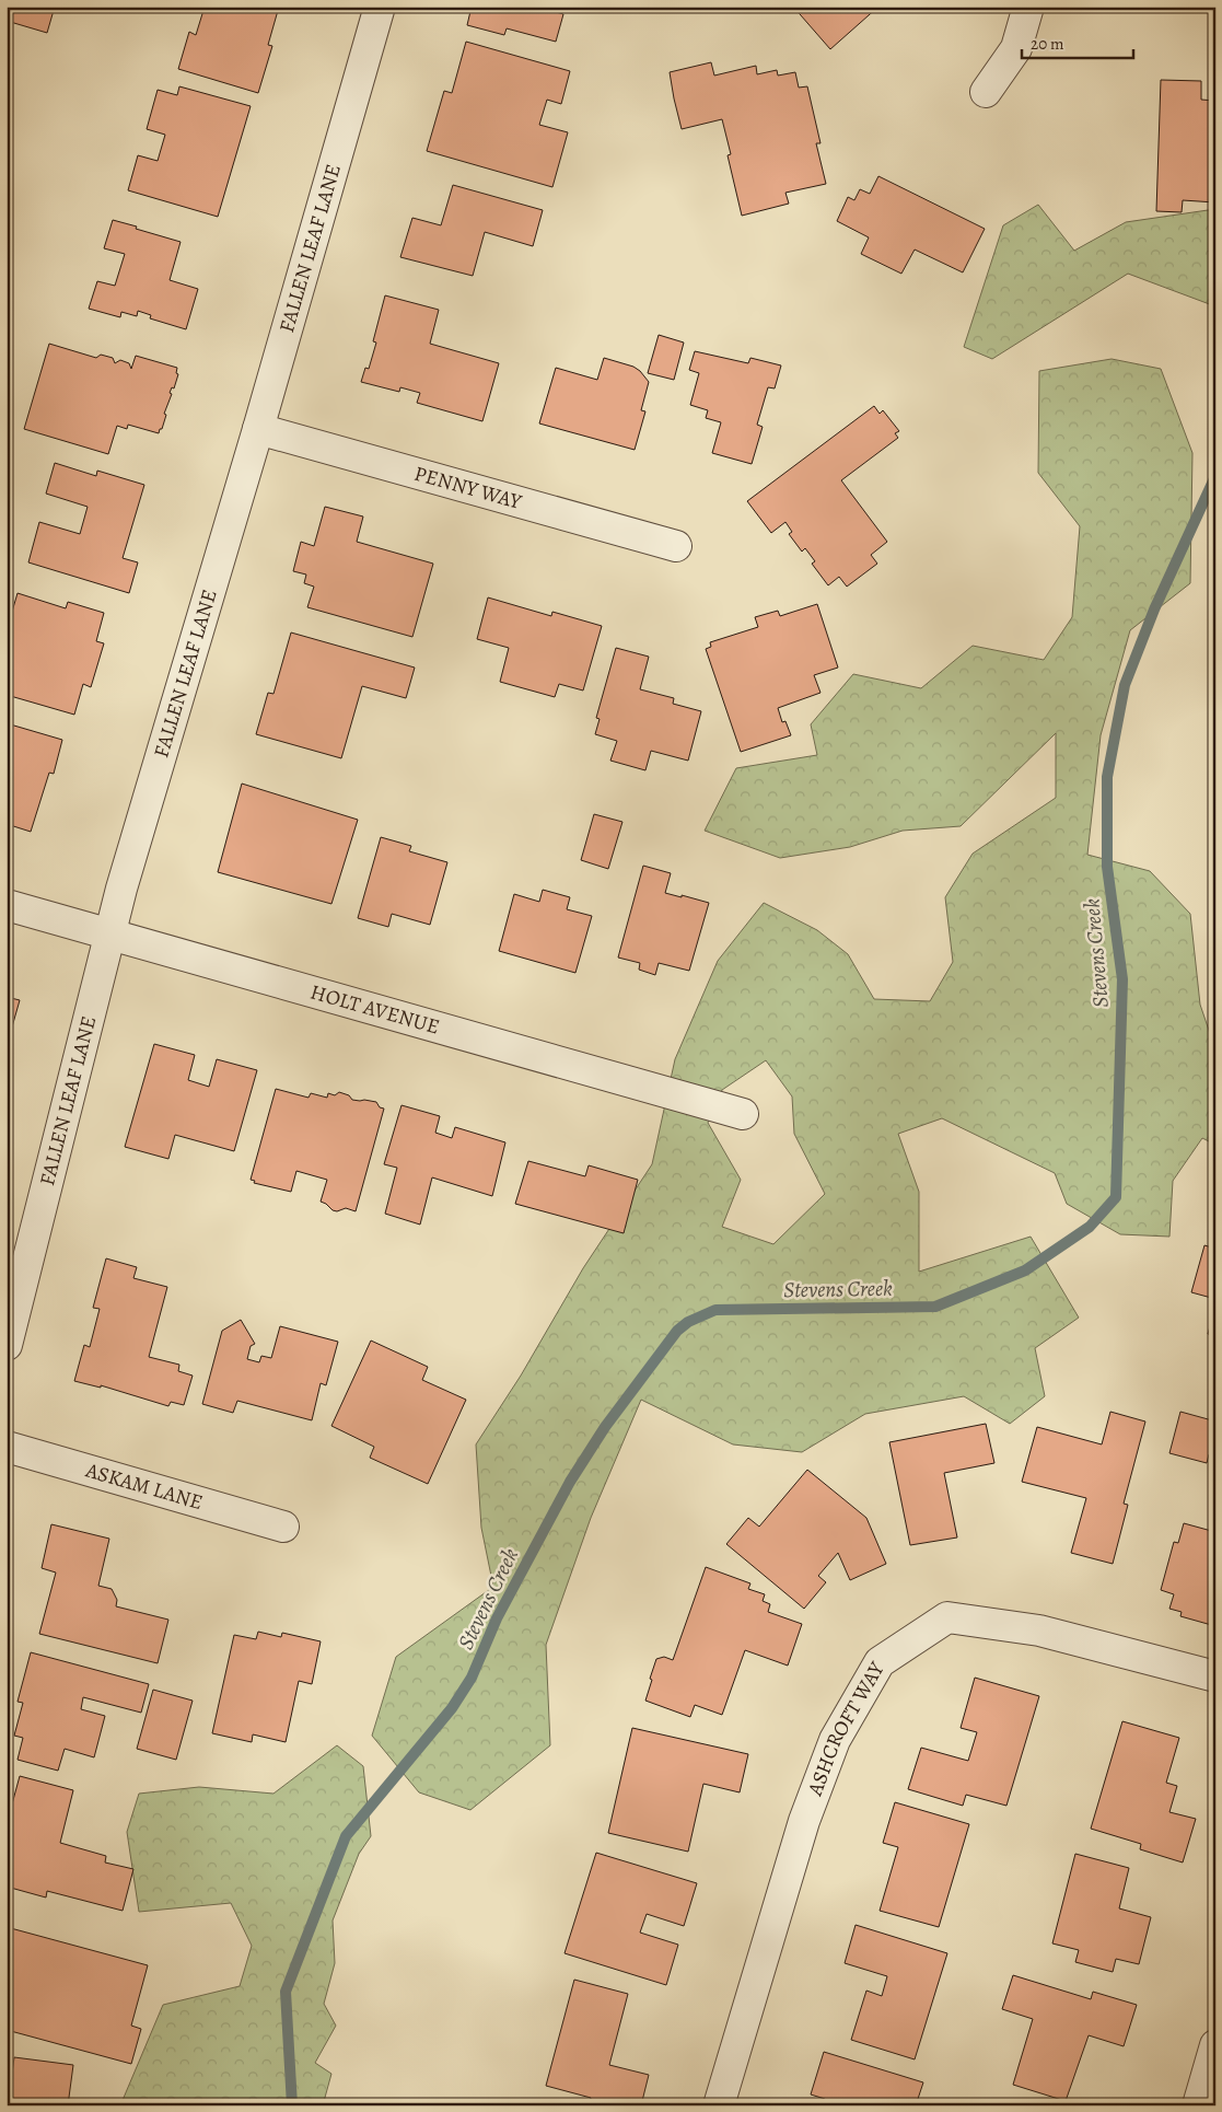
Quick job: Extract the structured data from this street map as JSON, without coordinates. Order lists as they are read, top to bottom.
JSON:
{
  "streets": {
    "street": [
      "FALLEN LEAF LANE",
      "PENNY WAY",
      "HOLT AVENUE",
      "ASKAM LANE",
      "ASHCROFT WAY"
    ]
  },
  "crossings": [
    ["FALLEN LEAF LANE", "PENNY WAY"],
    ["FALLEN LEAF LANE", "HOLT AVENUE"]
  ],
  "water": ["Stevens Creek"],
  "scale_bar": "20 m"
}
